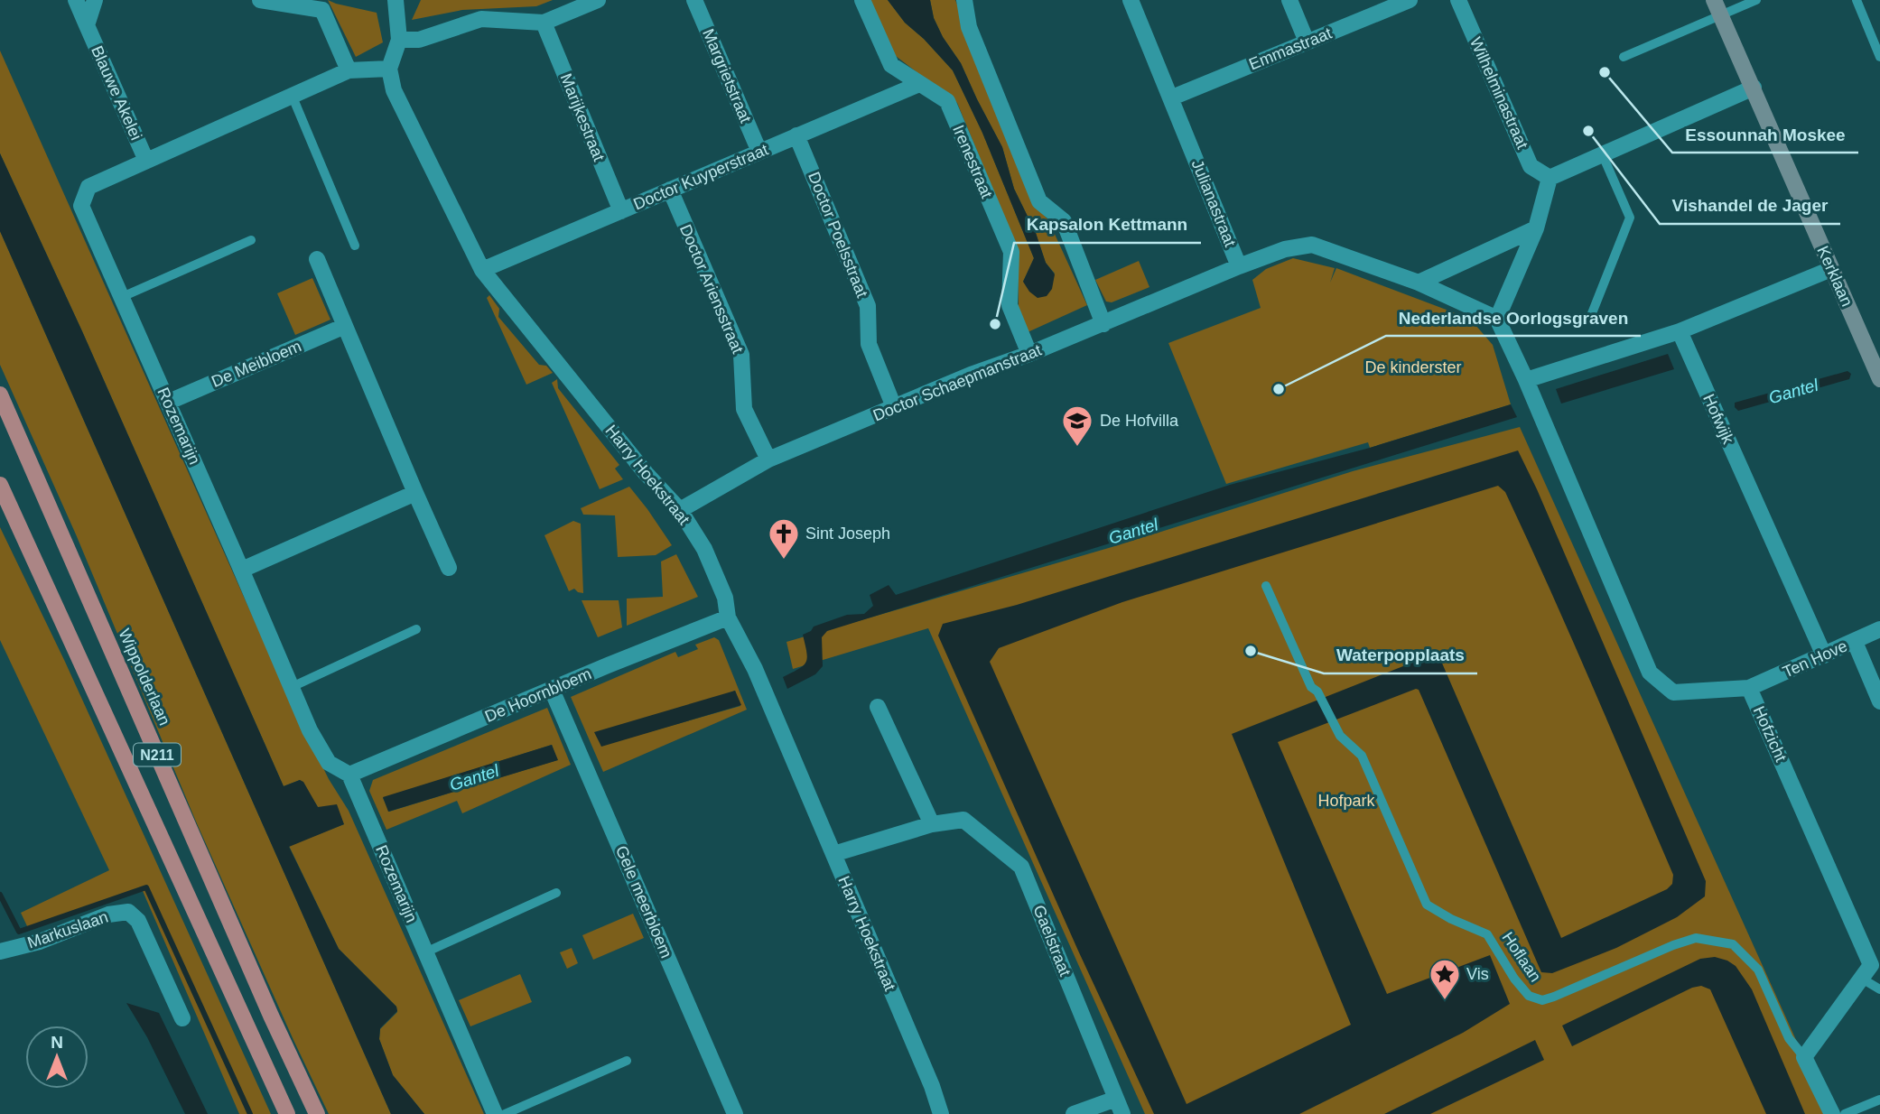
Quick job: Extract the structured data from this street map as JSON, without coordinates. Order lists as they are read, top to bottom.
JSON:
{
  "streets": {
    "main road": ["Wippolderlaan", "N211"],
    "street": [
      "Emmastraat",
      "Margrietstraat",
      "Blauwe Akelei",
      "Wilhelminastraat",
      "Marijkestraat",
      "Irenestraat",
      "Doctor Kuyperstraat",
      "Julianastraat",
      "Doctor Poelsstraat",
      "Kerklaan",
      "Doctor Ariensstraat",
      "De Meibloem",
      "Doctor Schaepmanstraat",
      "Hofwijk",
      "Rozemarijn",
      "Harry Hoekstraat",
      "Ten Hove",
      "De Hoornbloem",
      "Hofzicht",
      "Gele meerbloem",
      "Markuslaan",
      "Gaelstraat"
    ],
    "lane": ["Hoflaan"]
  },
  "crossings": [
    ["Emmastraat", "Julianastraat"],
    ["Margrietstraat", "Doctor Kuyperstraat"],
    ["Blauwe Akelei", "Rozemarijn"],
    ["Marijkestraat", "Doctor Kuyperstraat"],
    ["Irenestraat", "Doctor Kuyperstraat"],
    ["Irenestraat", "Doctor Schaepmanstraat"],
    ["Doctor Kuyperstraat", "Doctor Poelsstraat"],
    ["Doctor Kuyperstraat", "Doctor Ariensstraat"],
    ["Doctor Kuyperstraat", "Harry Hoekstraat"],
    ["Julianastraat", "Doctor Schaepmanstraat"],
    ["Julianastraat", "Hofzicht"],
    ["Doctor Poelsstraat", "Doctor Schaepmanstraat"],
    ["Doctor Ariensstraat", "Doctor Schaepmanstraat"],
    ["De Meibloem", "Rozemarijn"],
    ["Doctor Schaepmanstraat", "Harry Hoekstraat"],
    ["Hofwijk", "Ten Hove"],
    ["Rozemarijn", "Harry Hoekstraat"],
    ["Rozemarijn", "De Hoornbloem"],
    ["Harry Hoekstraat", "De Hoornbloem"],
    ["Harry Hoekstraat", "Gaelstraat"],
    ["Ten Hove", "Hofzicht"],
    ["De Hoornbloem", "Gele meerbloem"]
  ],
  "water": ["Gantel"],
  "parks": ["De kinderster", "Hofpark"],
  "places": {
    "other": [
      "Essounnah Moskee",
      "Vishandel de Jager",
      "Kapsalon Kettmann",
      "Nederlandse Oorlogsgraven",
      "Waterpopplaats"
    ],
    "school or university": ["De Hofvilla"],
    "church": ["Sint Joseph"],
    "place": ["Vis"]
  },
  "north": "top"
}
